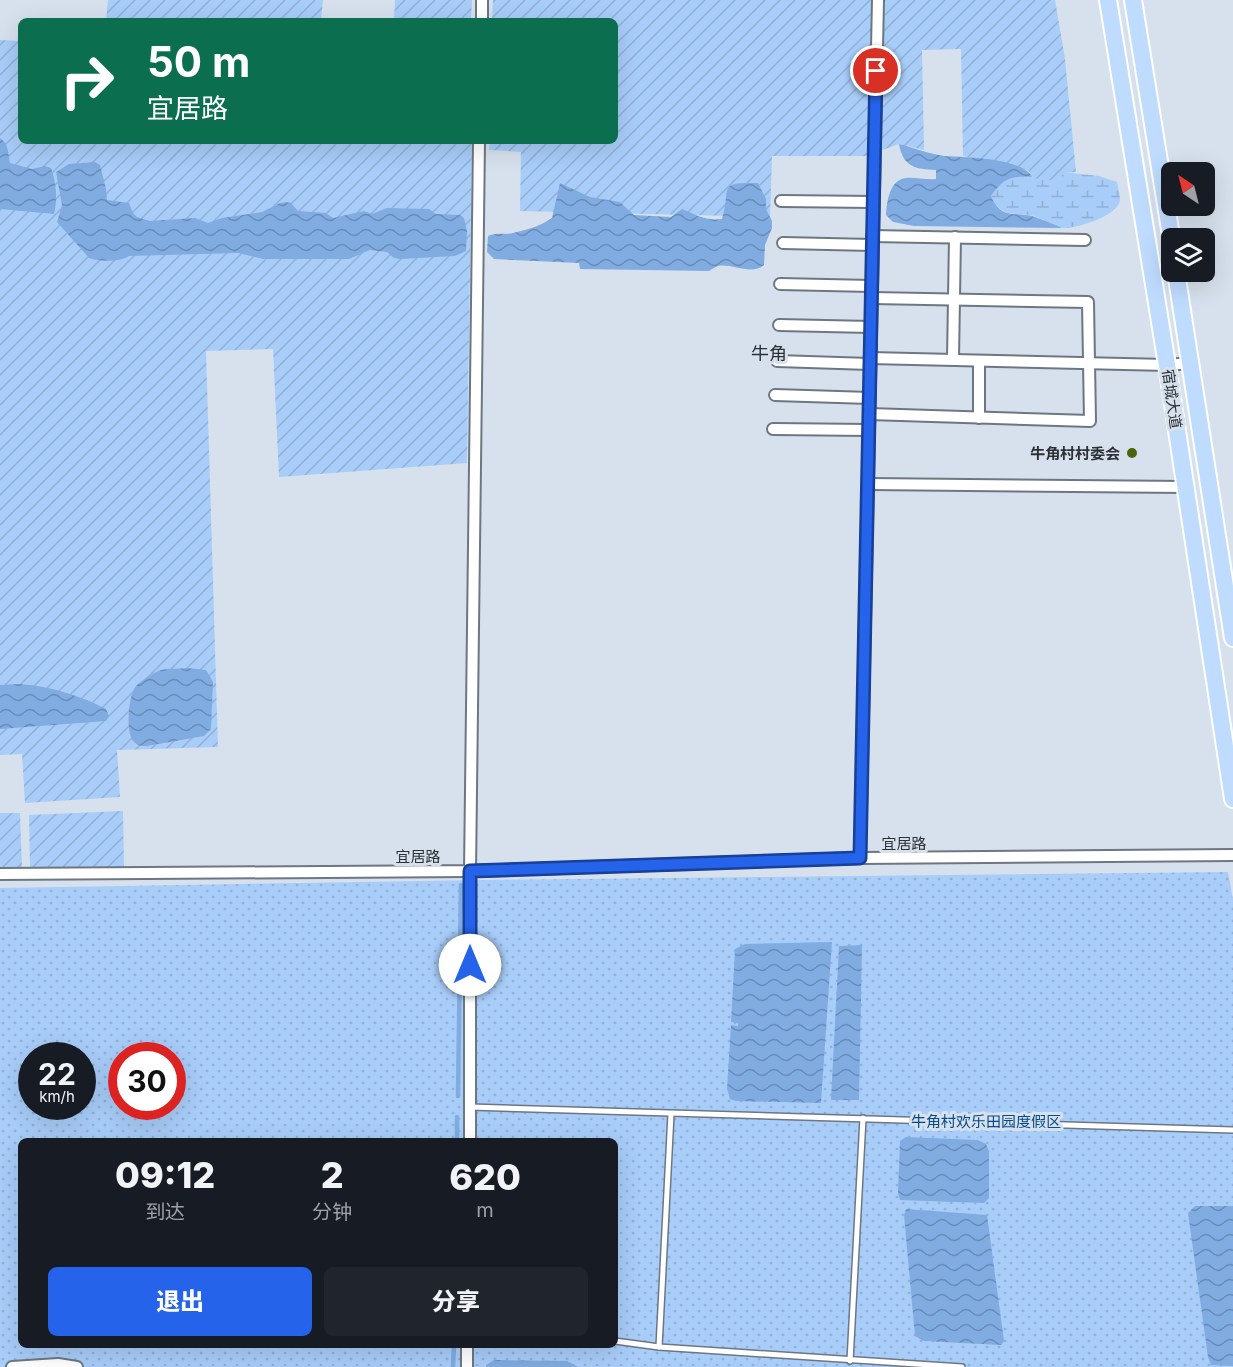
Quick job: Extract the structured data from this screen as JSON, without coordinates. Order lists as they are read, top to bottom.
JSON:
{
  "streets": {
    "main road": ["宿城大道"],
    "street": ["宜居路"]
  },
  "districts": ["牛角"],
  "parks": ["牛角村欢乐田园度假区"],
  "places": ["牛角村村委会"],
  "north": "top left",
  "page": {
    "turn": ["50 m", "宜居路"],
    "speed": "22 km/h",
    "limit": "30",
    "eta": [
      "09:12",
      "到达",
      "2",
      "分钟",
      "620",
      "m"
    ],
    "buttons": ["退出", "分享"]
  }
}
